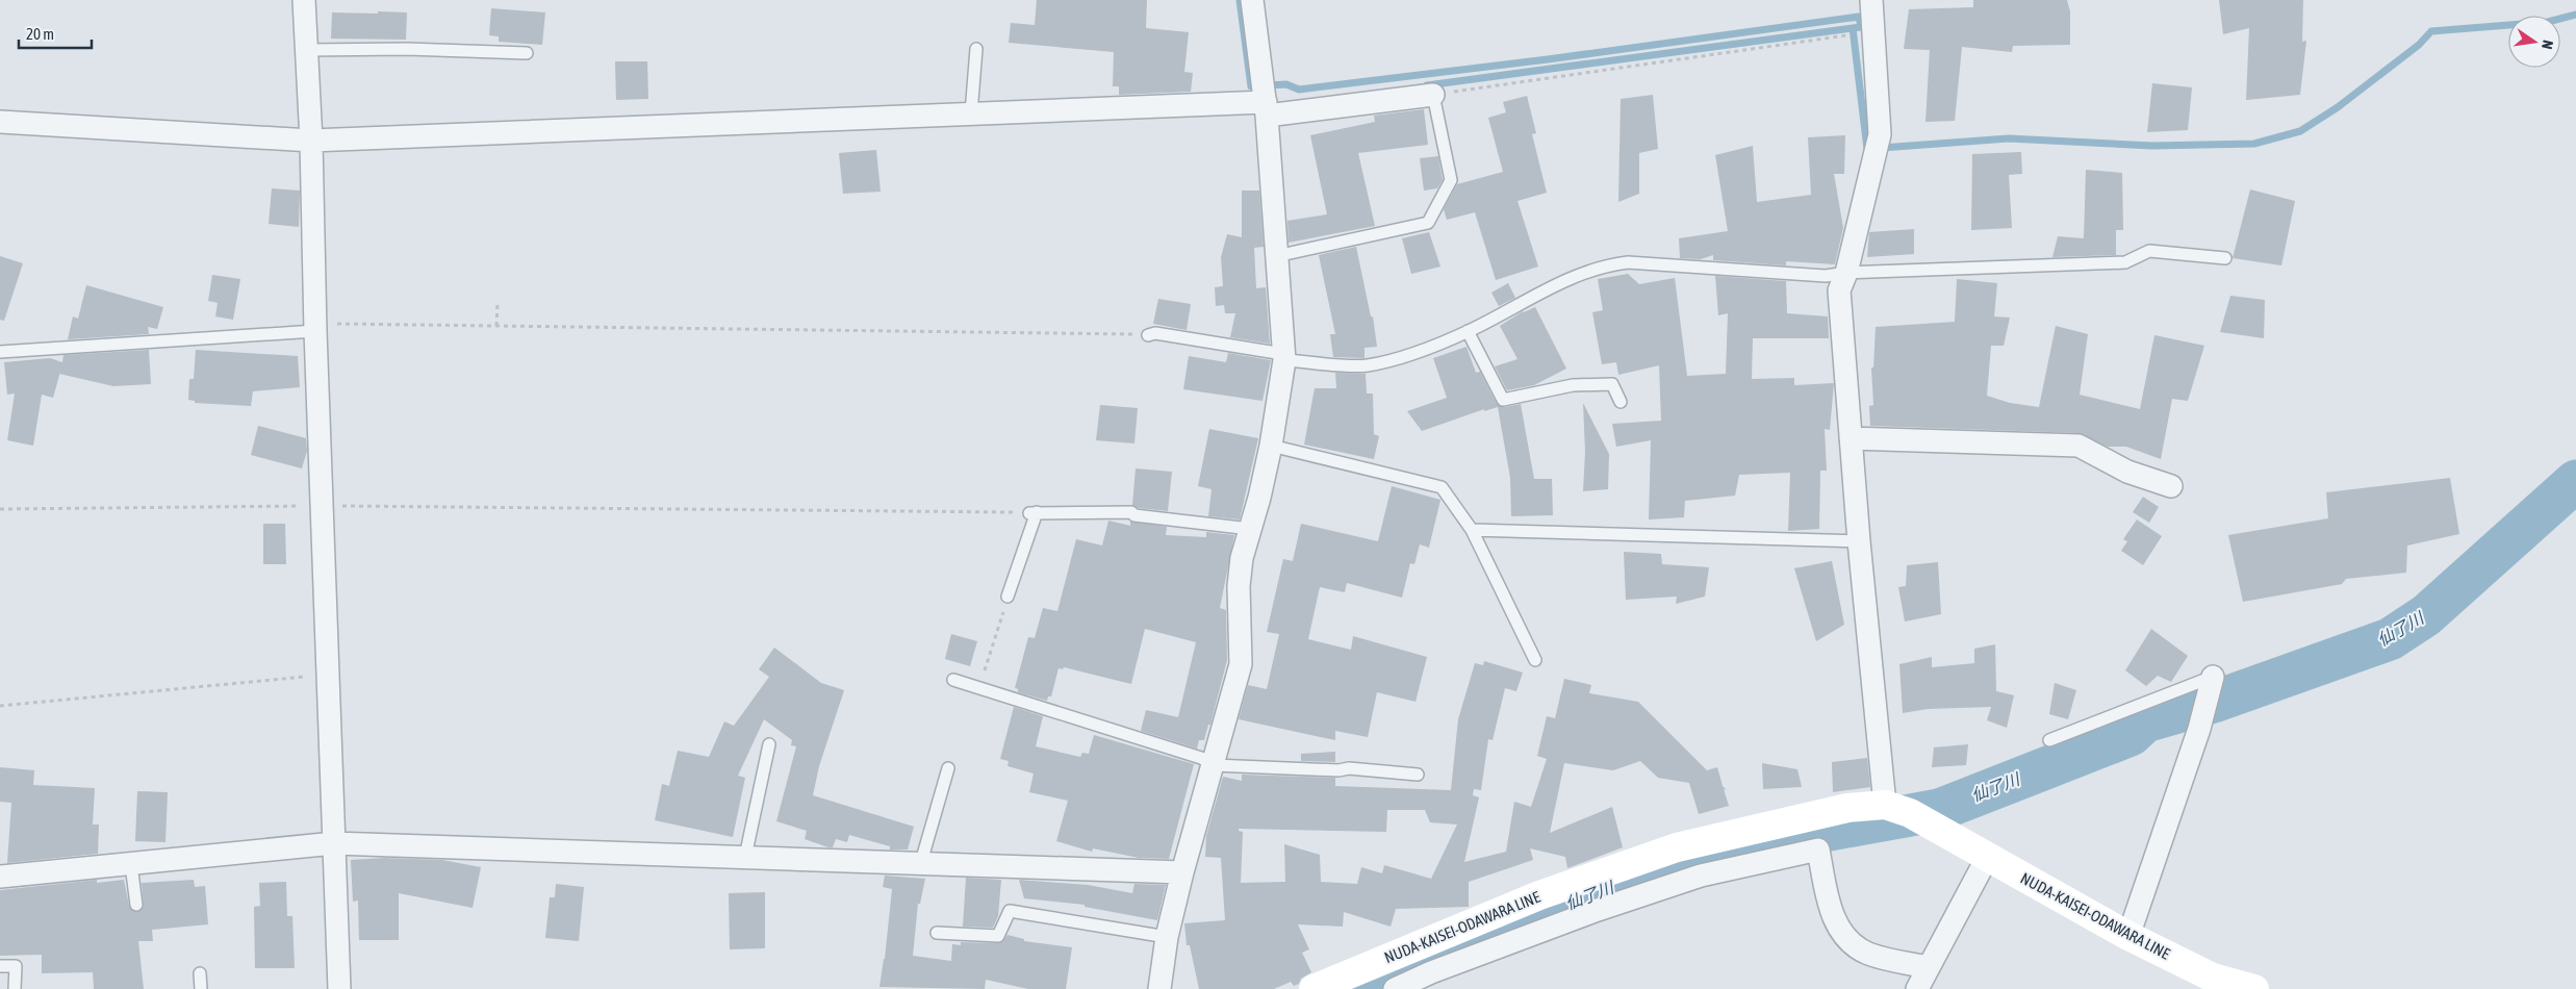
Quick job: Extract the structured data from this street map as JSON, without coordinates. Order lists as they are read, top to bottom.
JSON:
{
  "streets": {
    "main road": ["NUDA-KAISEI-ODAWARA LINE"]
  },
  "water": ["仙了川"],
  "scale_bar": "20 m",
  "north": "right"
}
